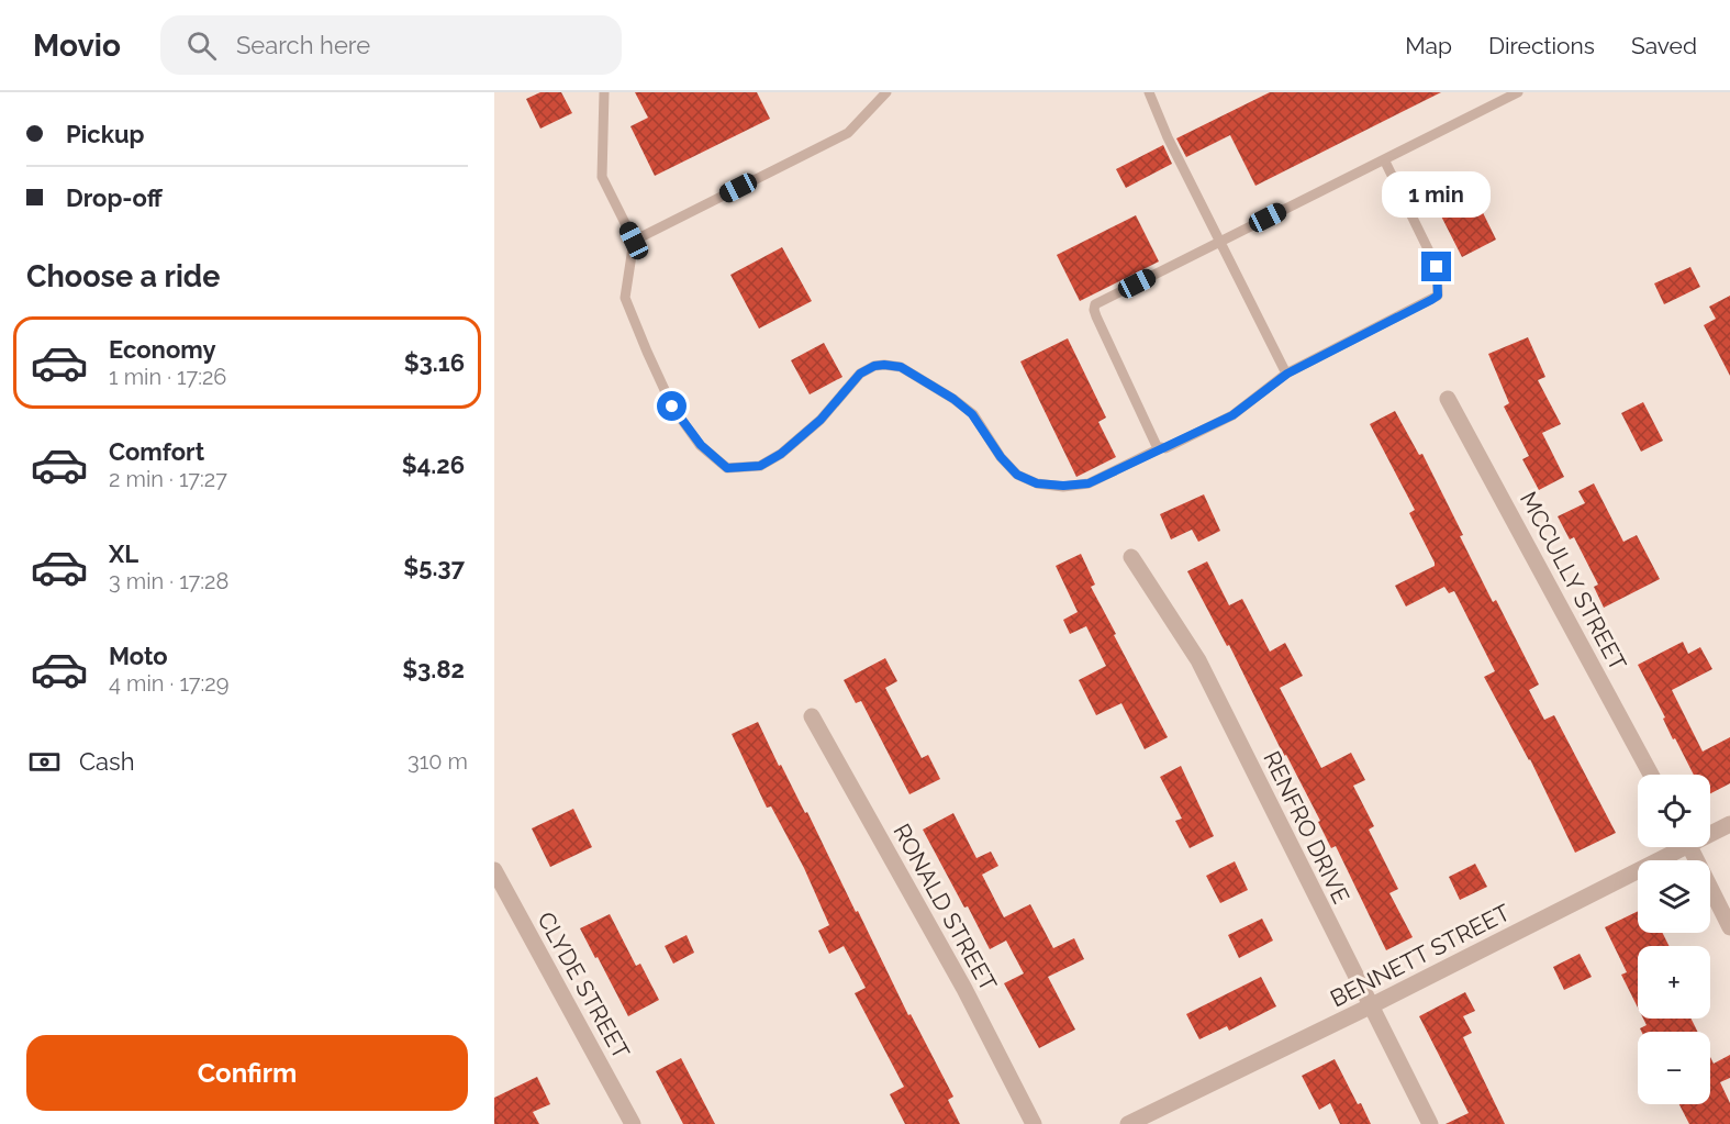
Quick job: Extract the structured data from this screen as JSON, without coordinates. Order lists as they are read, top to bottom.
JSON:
{
  "streets": {
    "street": [
      "MCCULLY STREET",
      "RENFRO DRIVE",
      "RONALD STREET",
      "BENNETT STREET",
      "CLYDE STREET"
    ]
  },
  "crossings": [
    ["RENFRO DRIVE", "BENNETT STREET"]
  ],
  "page": {
    "header": "Movio",
    "search": "Search here",
    "nav": ["Map", "Directions", "Saved"],
    "banner": ["Pickup", "Drop-off"],
    "bubble": "1 min",
    "heading": "Choose a ride",
    "list": [
      {
        "name": "Economy",
        "note": "1 min · 17:26",
        "value": "$3.16"
      },
      {
        "name": "Comfort",
        "note": "2 min · 17:27",
        "value": "$4.26"
      },
      {
        "name": "XL",
        "note": "3 min · 17:28",
        "value": "$5.37"
      },
      {
        "name": "Moto",
        "note": "4 min · 17:29",
        "value": "$3.82"
      }
    ],
    "pay": ["Cash", "310 m"],
    "map_buttons": ["+", "−"],
    "buttons": "Confirm"
  }
}
